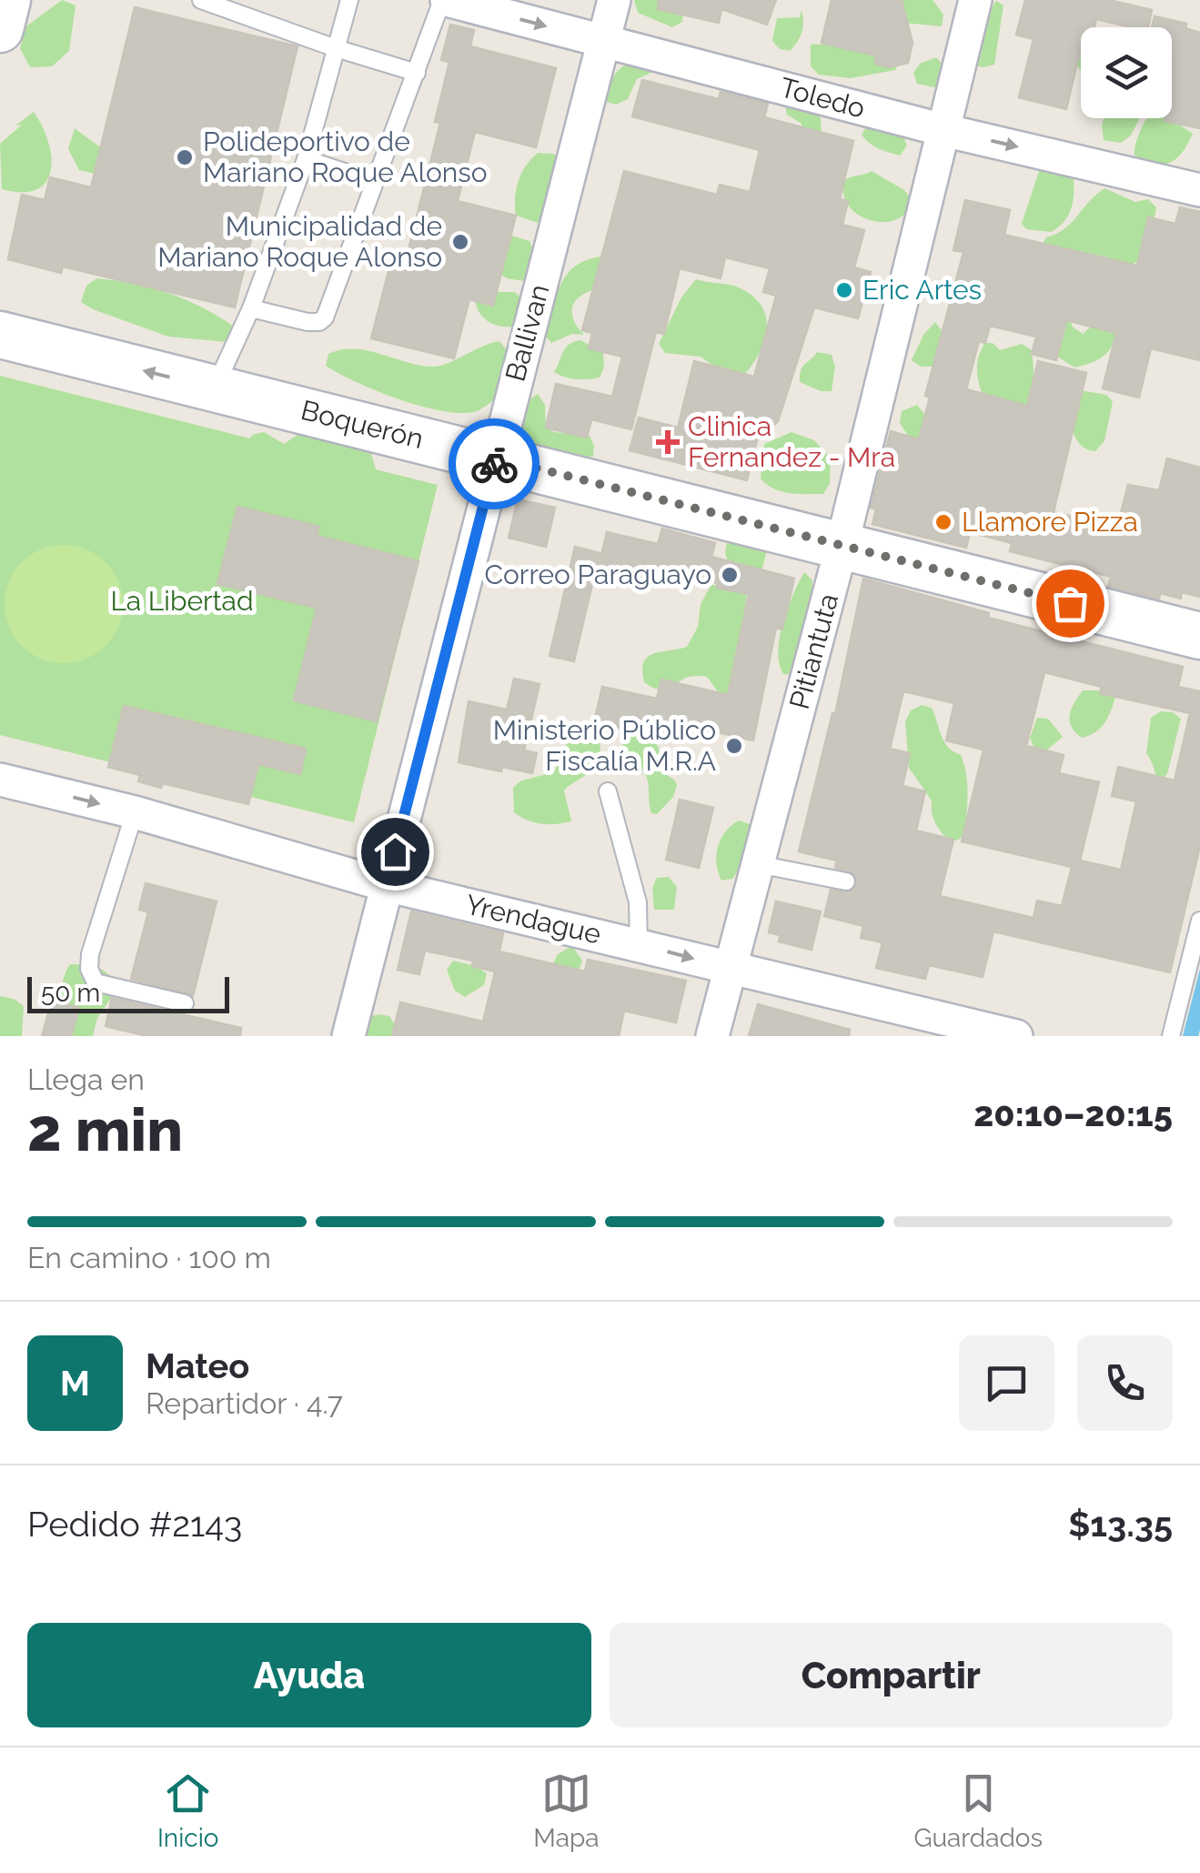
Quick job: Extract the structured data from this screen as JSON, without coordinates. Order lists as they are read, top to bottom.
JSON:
{
  "streets": {
    "street": [
      "Toledo",
      "Ballivan",
      "Boquerón",
      "Pitiantuta",
      "Yrendague"
    ]
  },
  "crossings": [
    ["Toledo", "Ballivan"],
    ["Toledo", "Pitiantuta"],
    ["Ballivan", "Boquerón"],
    ["Ballivan", "Yrendague"],
    ["Boquerón", "Pitiantuta"],
    ["Pitiantuta", "Yrendague"]
  ],
  "one_way": ["Toledo"],
  "parks": ["La Libertad"],
  "places": {
    "other": [
      "Polideportivo de Mariano Roque Alonso",
      "Municipalidad de Mariano Roque Alonso",
      "Eric Artes",
      "Llamore Pizza",
      "Correo Paraguayo",
      "Ministerio Público Fiscalía M.R.A"
    ],
    "health": ["Clinica Fernandez - Mra"]
  },
  "scale_bar": "50 m",
  "page": {
    "scale": "50 m",
    "heading": ["2 min", "Llega en", "20:10–20:15"],
    "panel": [
      "Mateo",
      "Repartidor · 4.7",
      "Pedido #2143",
      "$13.35"
    ],
    "bar": "En camino · 100 m",
    "round": "M",
    "buttons": ["Ayuda", "Compartir"],
    "tabs": ["Inicio", "Mapa", "Guardados"]
  }
}
